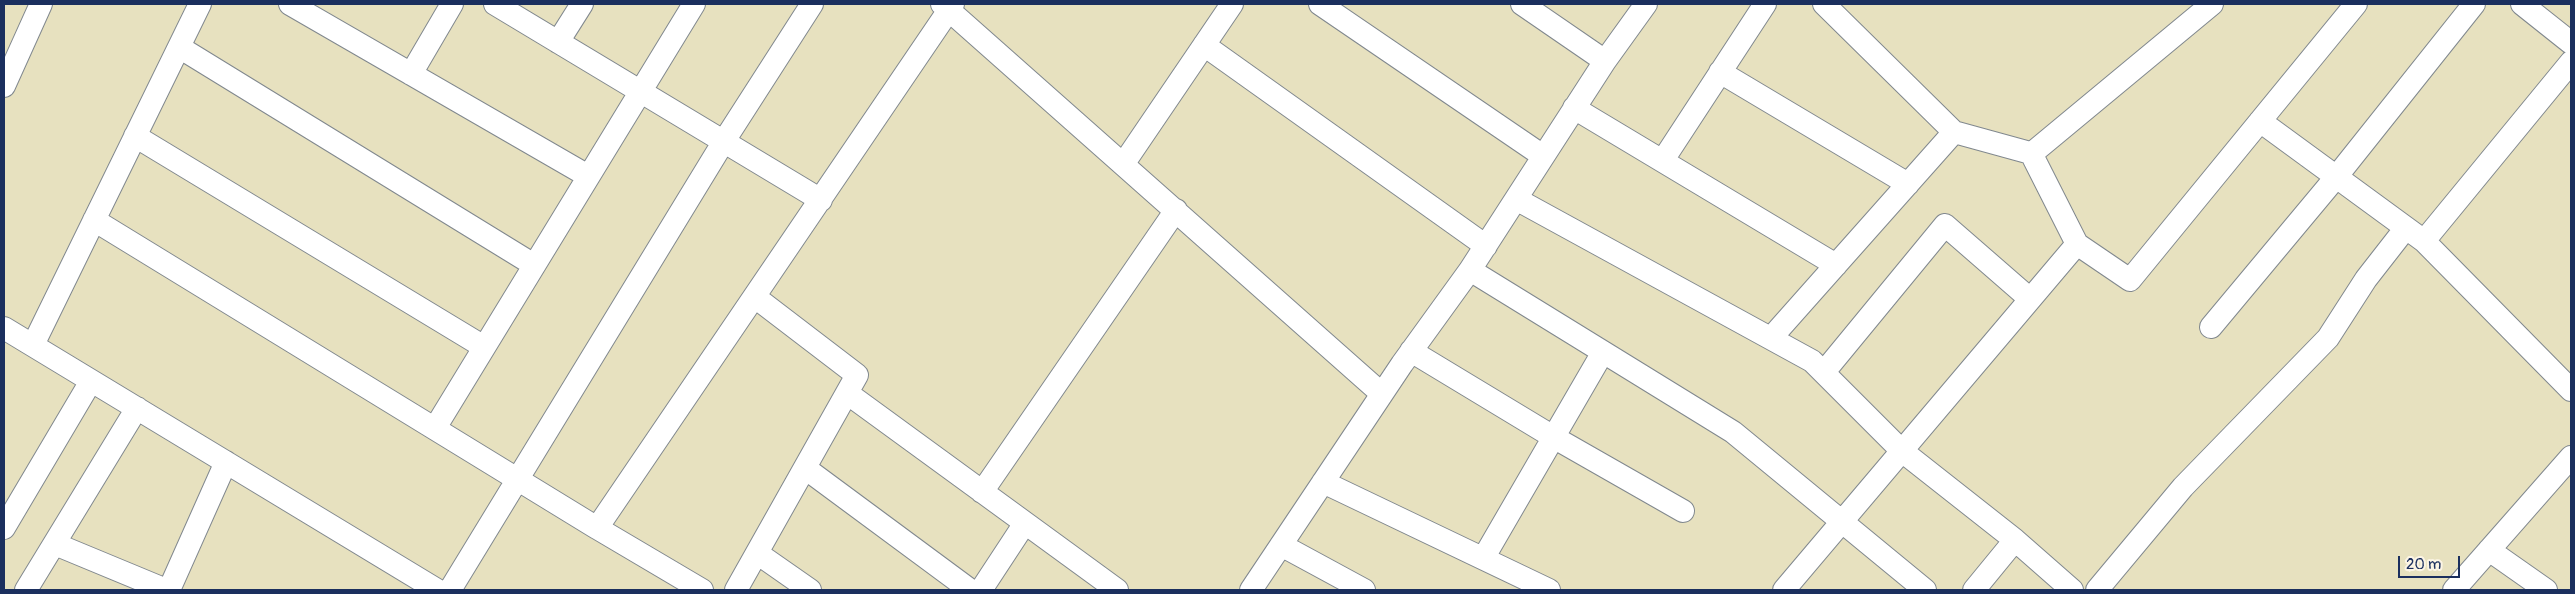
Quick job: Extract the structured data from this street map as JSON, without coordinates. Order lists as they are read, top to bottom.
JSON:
{
  "scale_bar": "20 m"
}
